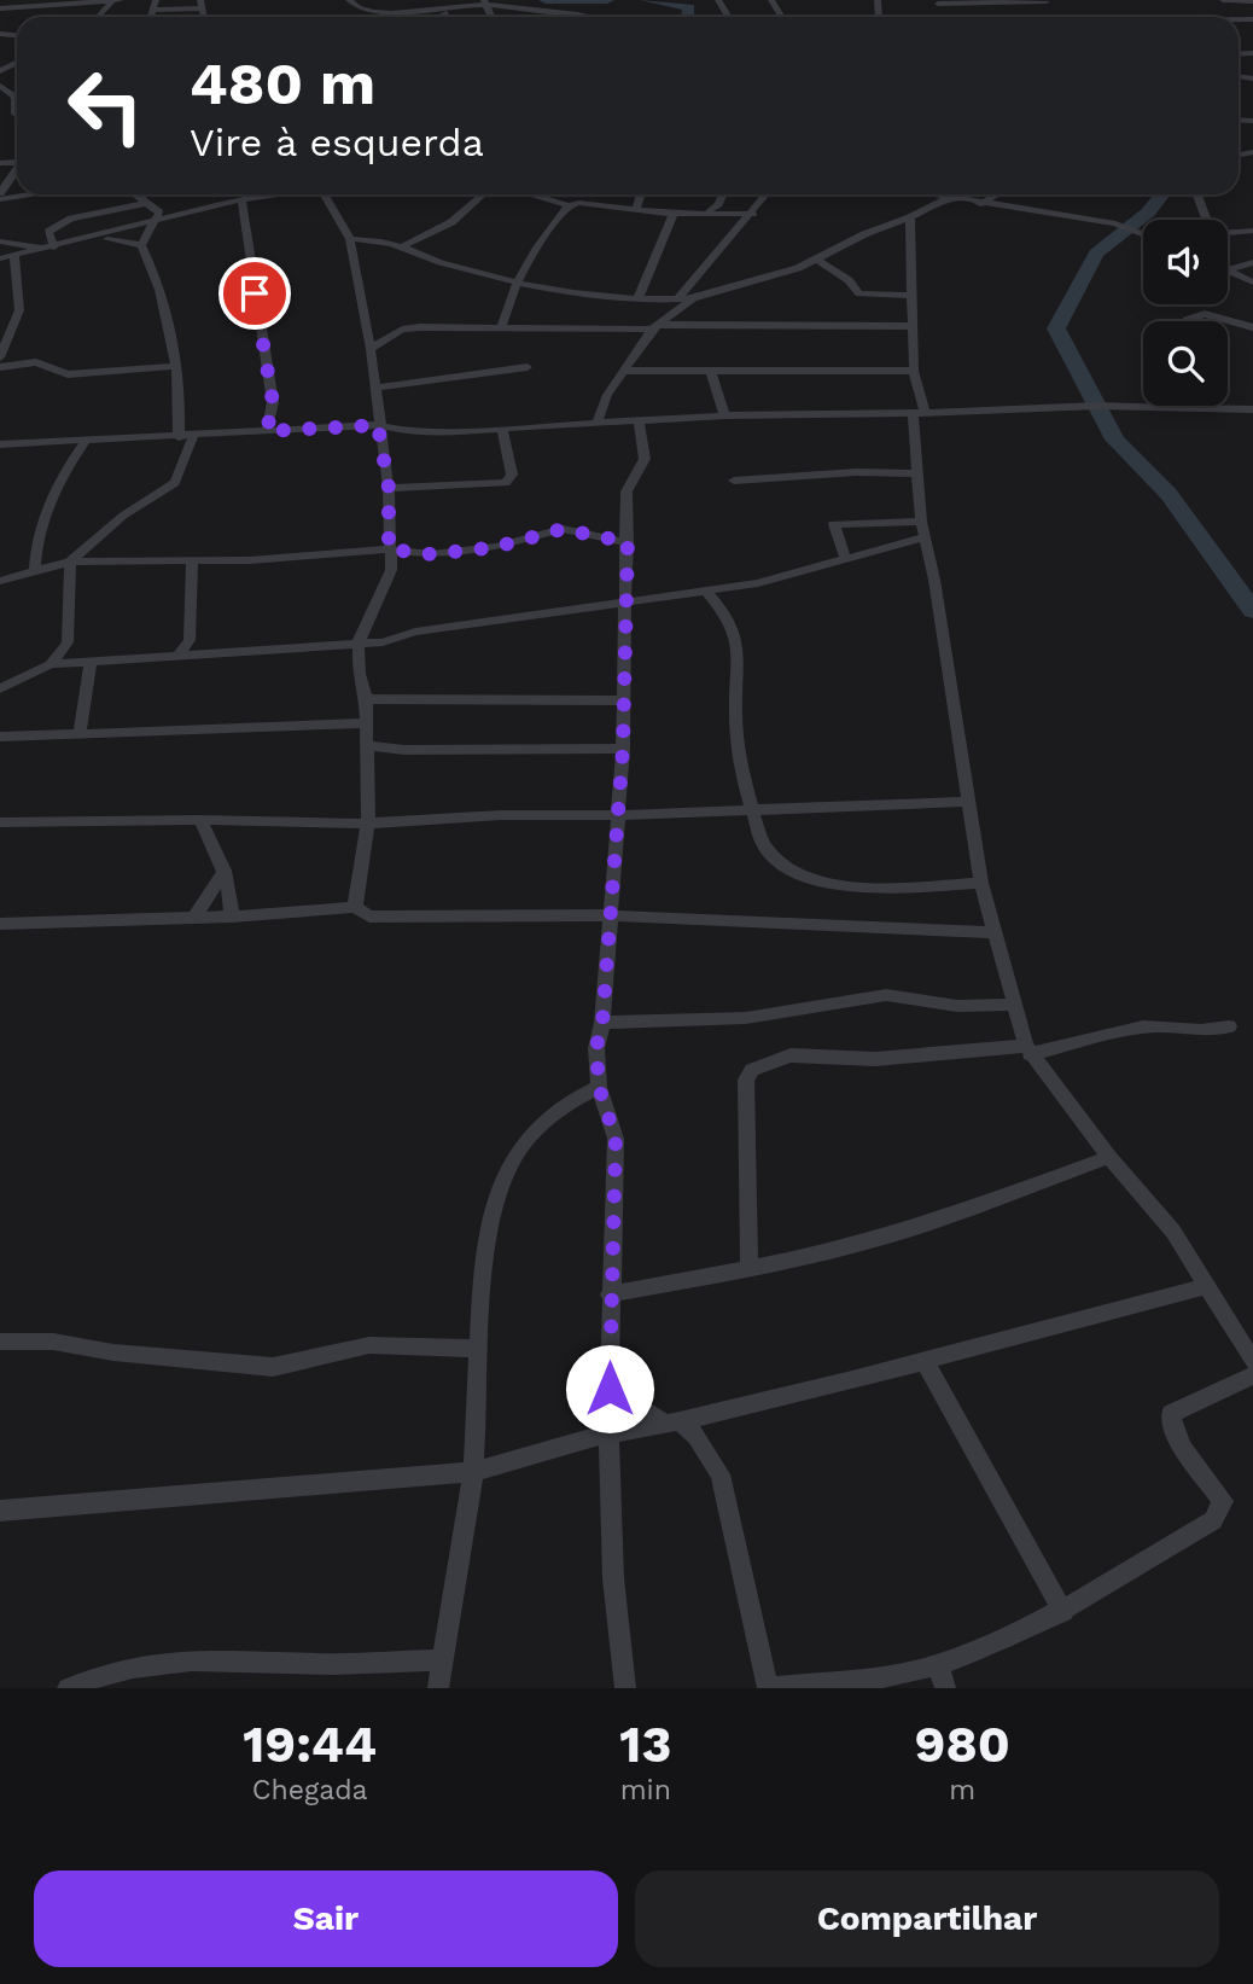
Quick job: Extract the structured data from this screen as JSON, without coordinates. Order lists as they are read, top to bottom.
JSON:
{
  "page": {
    "turn": ["480 m", "Vire à esquerda"],
    "eta": [
      "19:44",
      "Chegada",
      "13",
      "min",
      "980",
      "m"
    ],
    "buttons": ["Sair", "Compartilhar"]
  }
}
